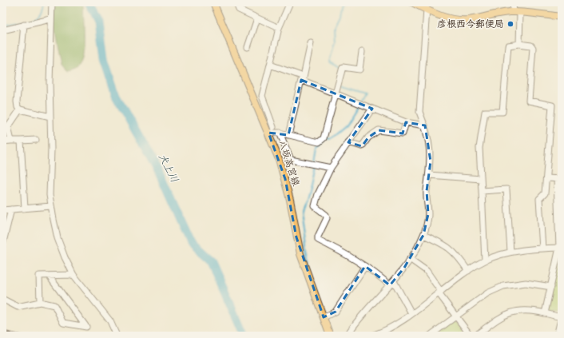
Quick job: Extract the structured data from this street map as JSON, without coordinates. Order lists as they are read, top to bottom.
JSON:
{
  "streets": {
    "main road": ["八坂高宮線"]
  },
  "water": ["犬上川"],
  "places": ["彦根西今郵便局"]
}
